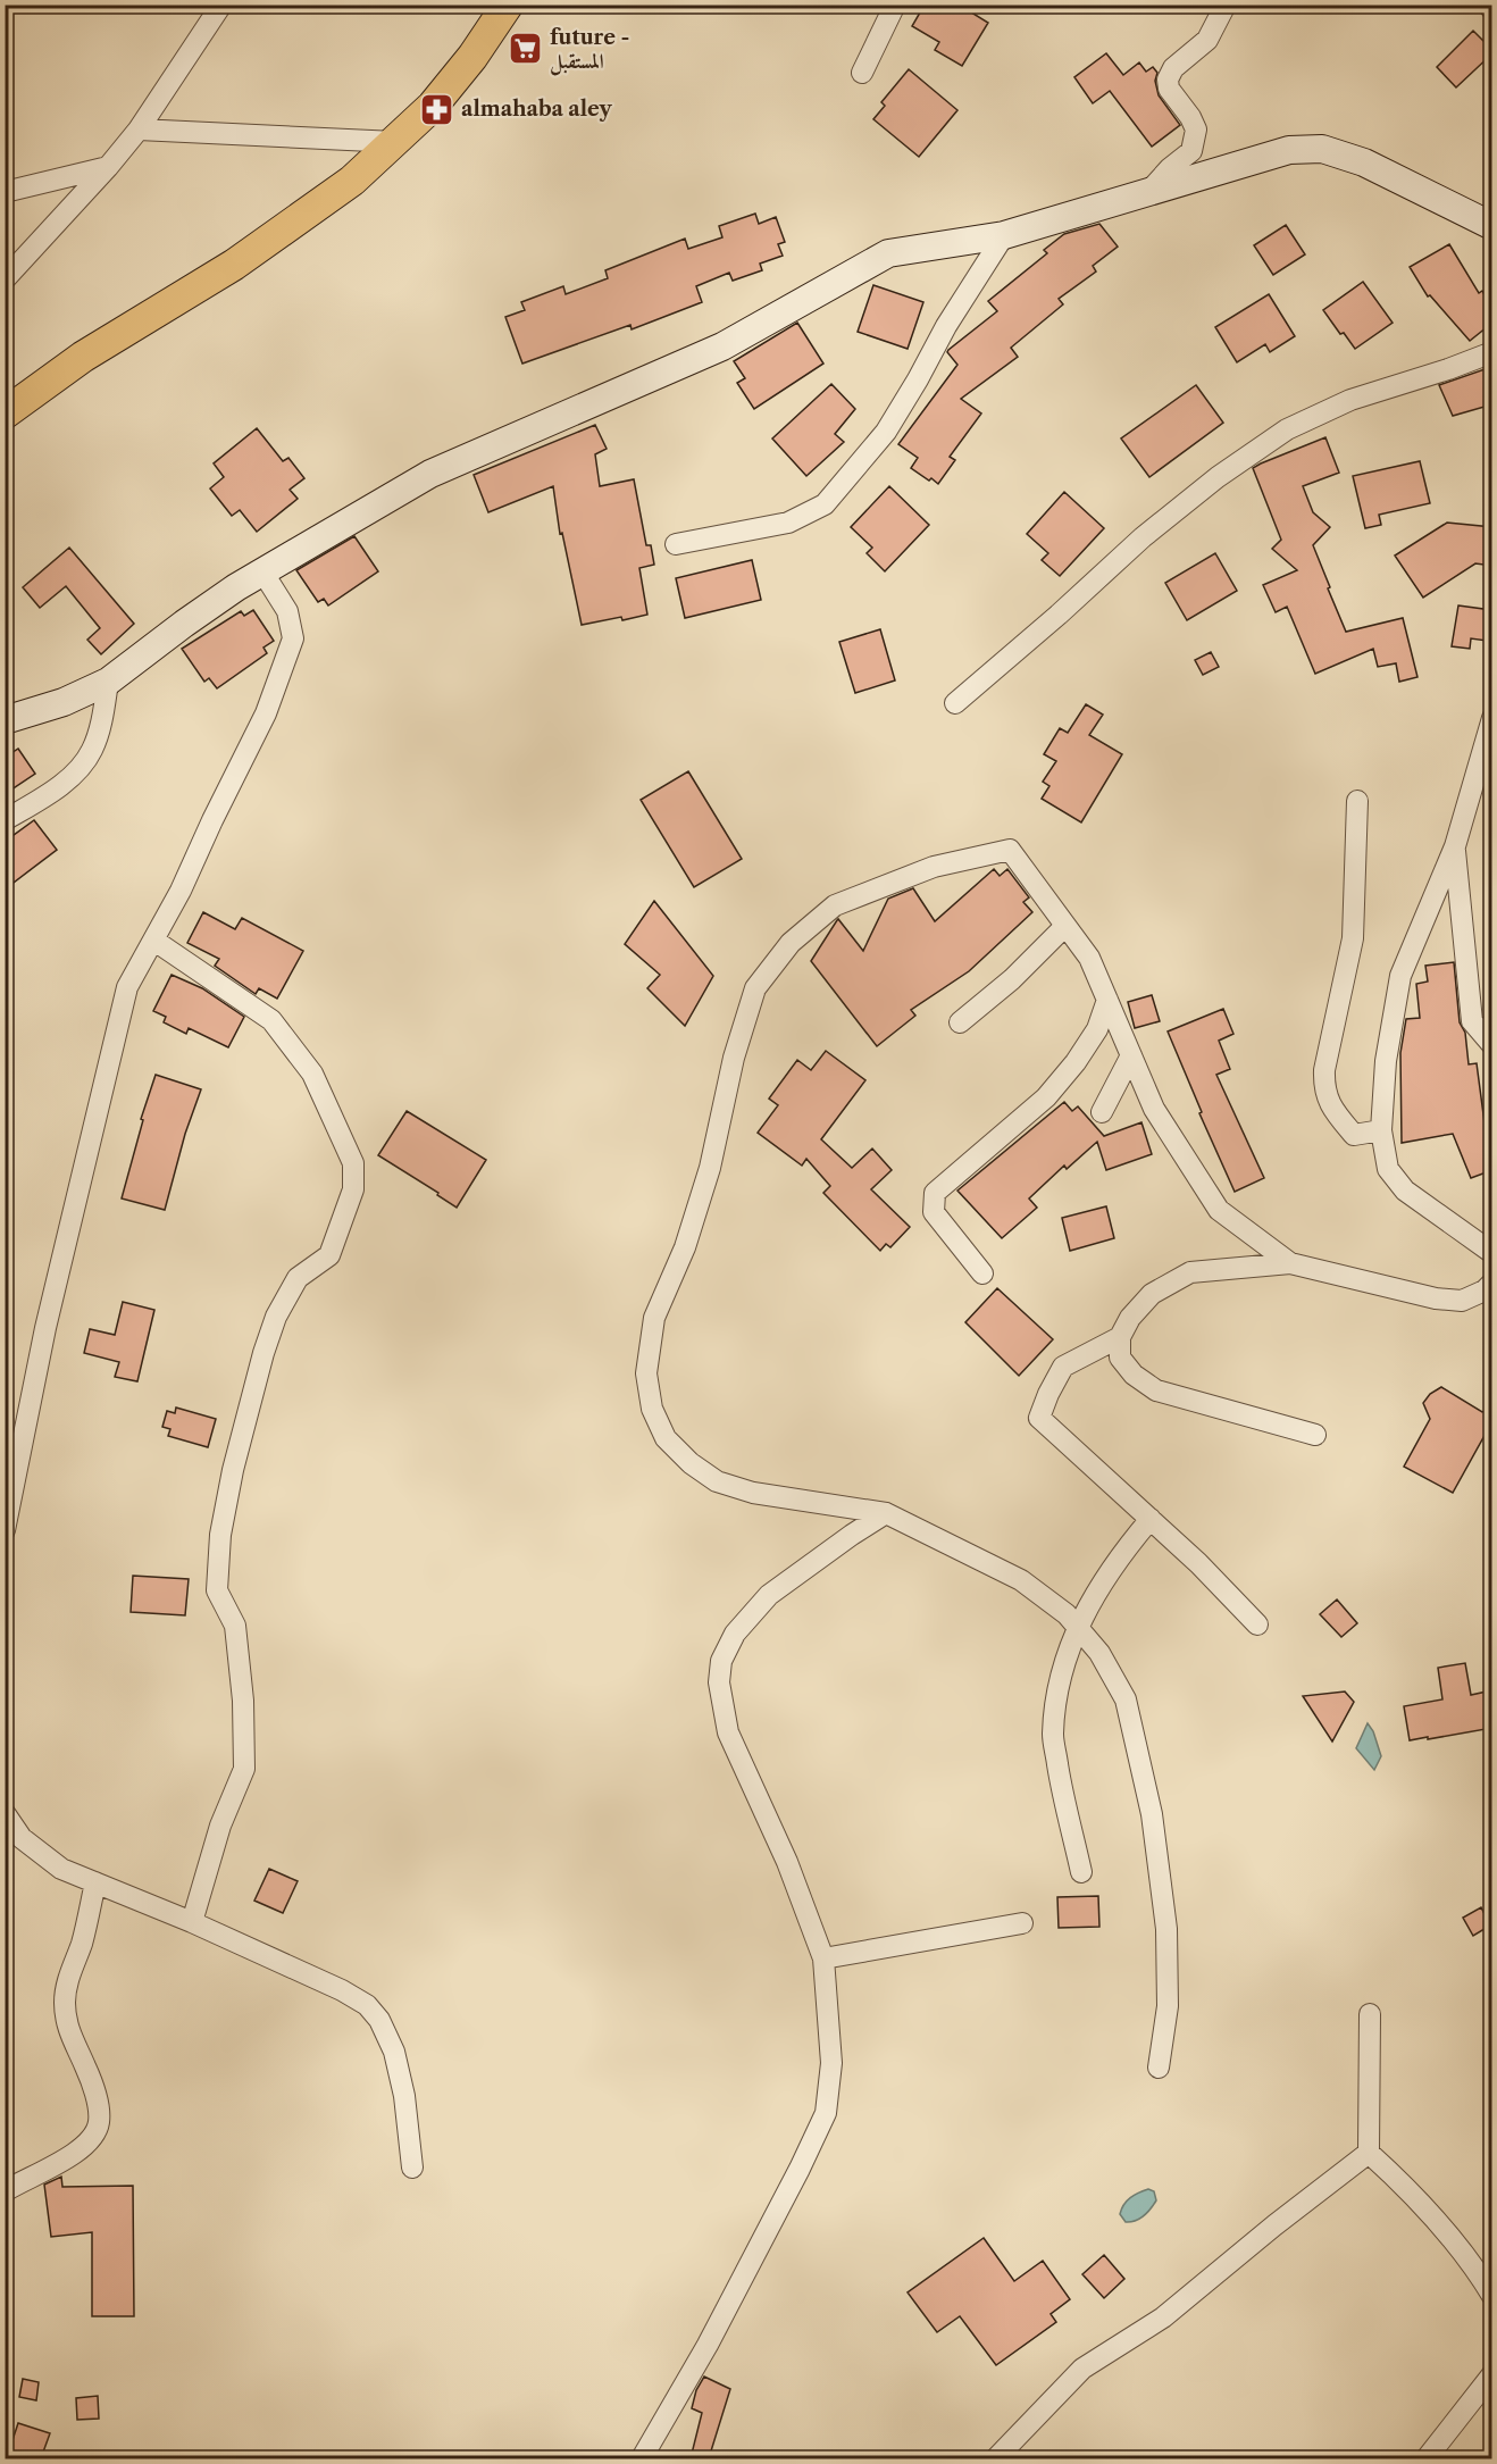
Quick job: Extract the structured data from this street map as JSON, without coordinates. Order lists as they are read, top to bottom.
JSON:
{
  "places": {
    "supermarket": ["future - المستقبل"],
    "pharmacy": ["almahaba aley"]
  }
}
